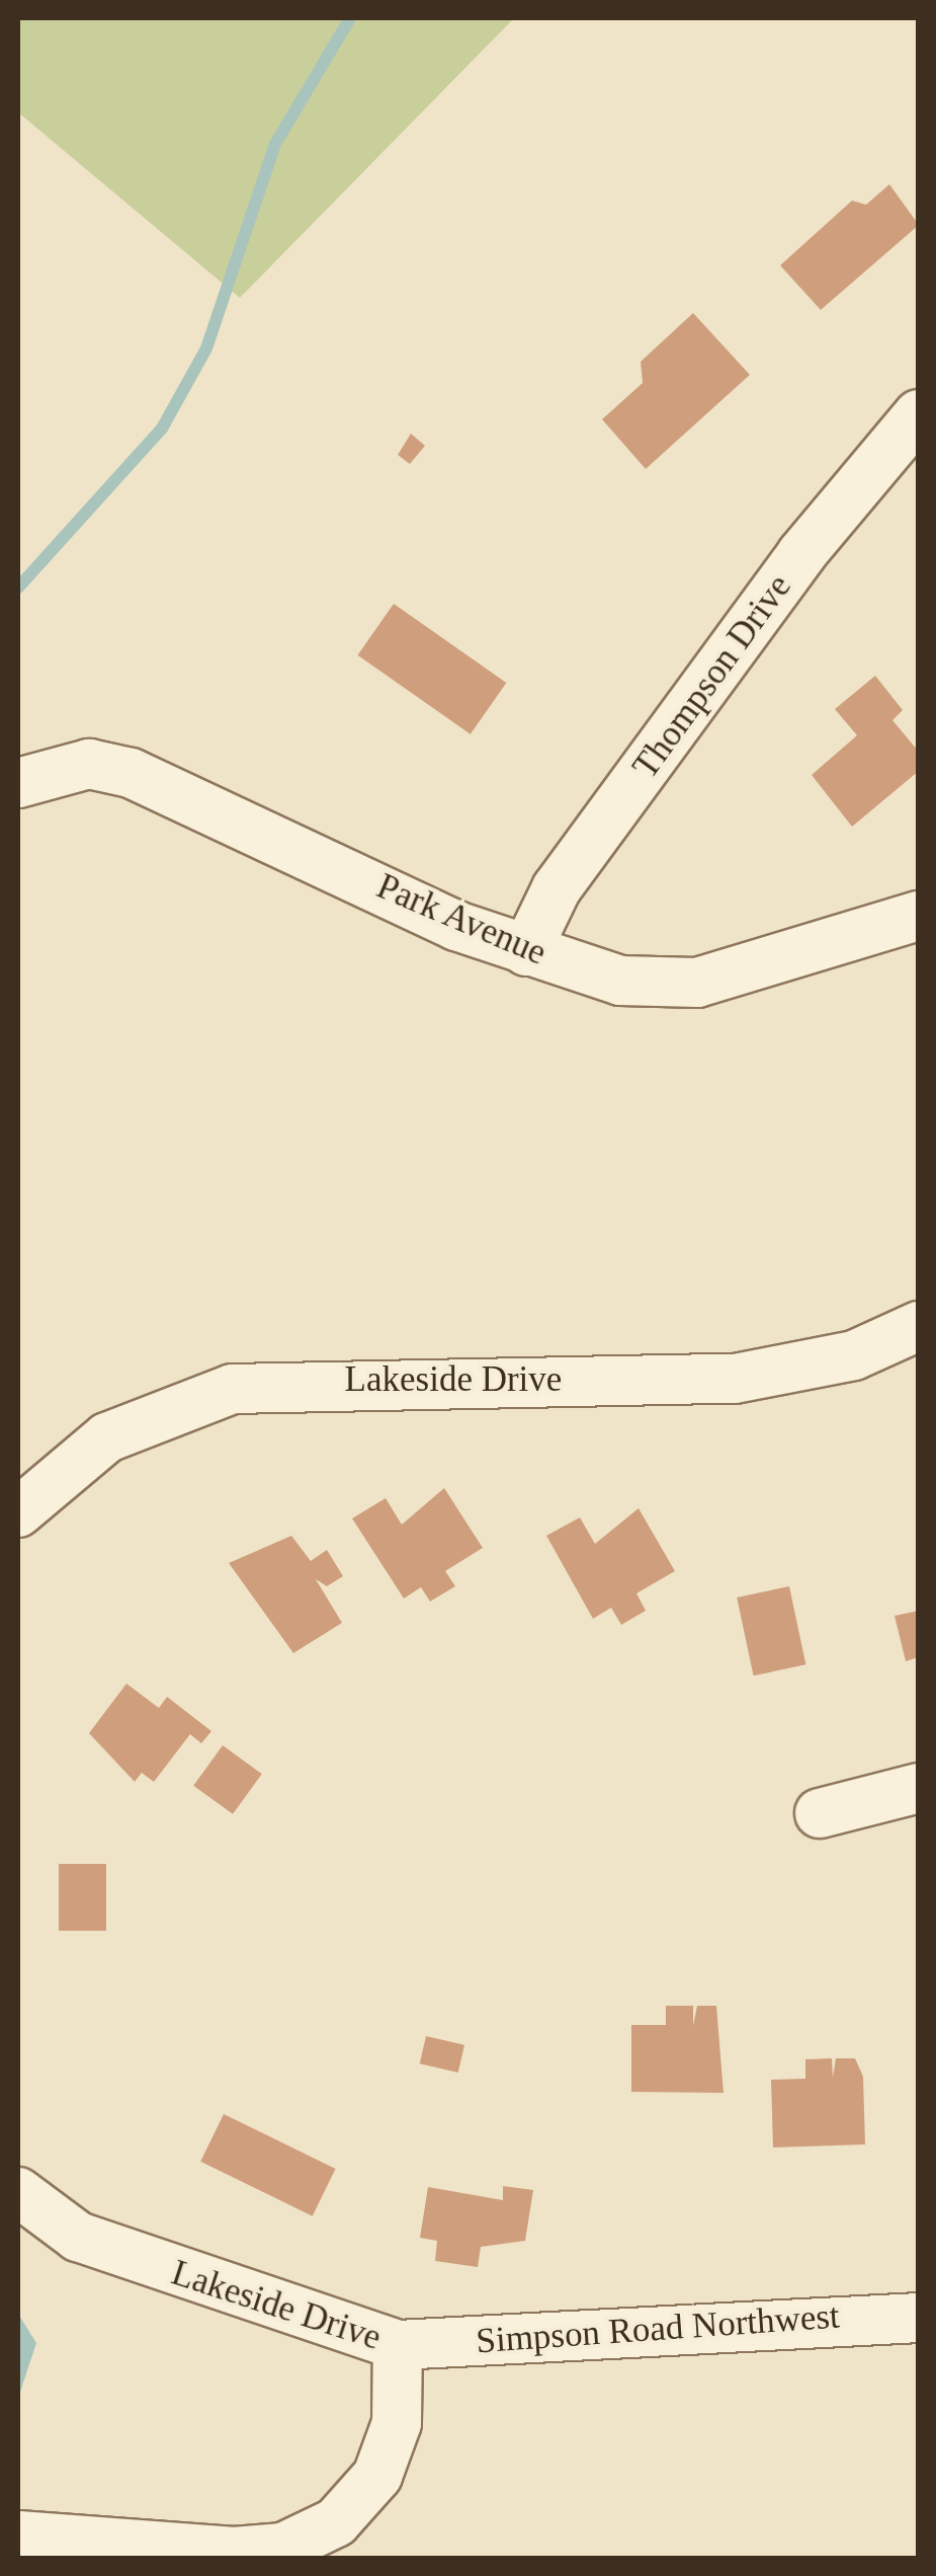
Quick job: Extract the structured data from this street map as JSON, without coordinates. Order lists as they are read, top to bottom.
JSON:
{
  "streets": {
    "street": [
      "Thompson Drive",
      "Park Avenue",
      "Lakeside Drive",
      "Simpson Road Northwest"
    ]
  },
  "crossings": [
    ["Thompson Drive", "Park Avenue"],
    ["Lakeside Drive", "Simpson Road Northwest"]
  ]
}
